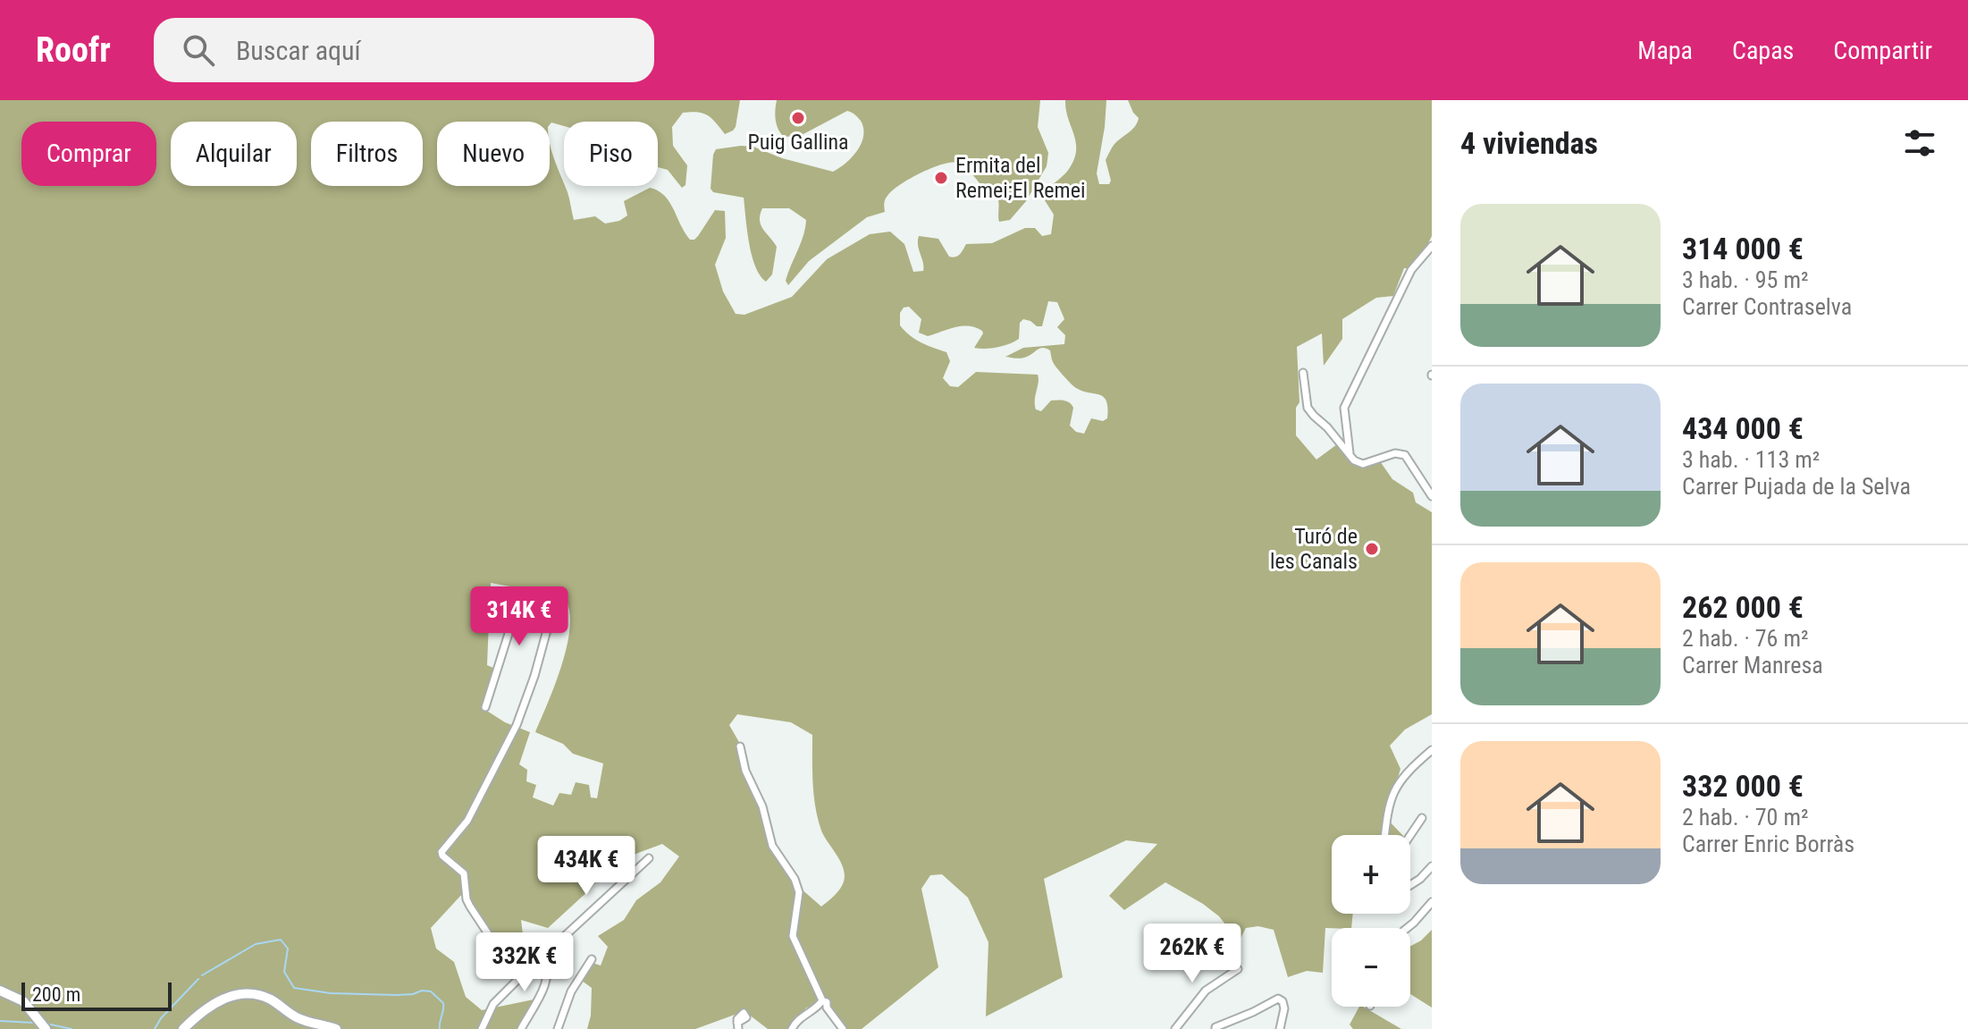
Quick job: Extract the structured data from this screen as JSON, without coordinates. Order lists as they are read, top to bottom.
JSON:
{
  "places": ["Puig Gallina", "Ermita del Remei;El Remei", "Turó de les Canals"],
  "scale_bar": "200 m",
  "page": {
    "header": "Roofr",
    "search": "Buscar aquí",
    "nav": ["Mapa", "Capas", "Compartir"],
    "heading": "4 viviendas",
    "chip": [
      "Comprar",
      "Alquilar",
      "Filtros",
      "Nuevo",
      "Piso"
    ],
    "list": [
      {
        "name": "314 000 €",
        "note": "3 hab. · 95 m² · Carrer Contraselva"
      },
      {
        "name": "434 000 €",
        "note": "3 hab. · 113 m² · Carrer Pujada de la Selva"
      },
      {
        "name": "262 000 €",
        "note": "2 hab. · 76 m² · Carrer Manresa"
      },
      {
        "name": "332 000 €",
        "note": "2 hab. · 70 m² · Carrer Enric Borràs"
      }
    ],
    "price": [
      "314K €",
      "434K €",
      "262K €",
      "332K €"
    ],
    "map_buttons": ["+", "−"],
    "scale": "200 m"
  }
}
